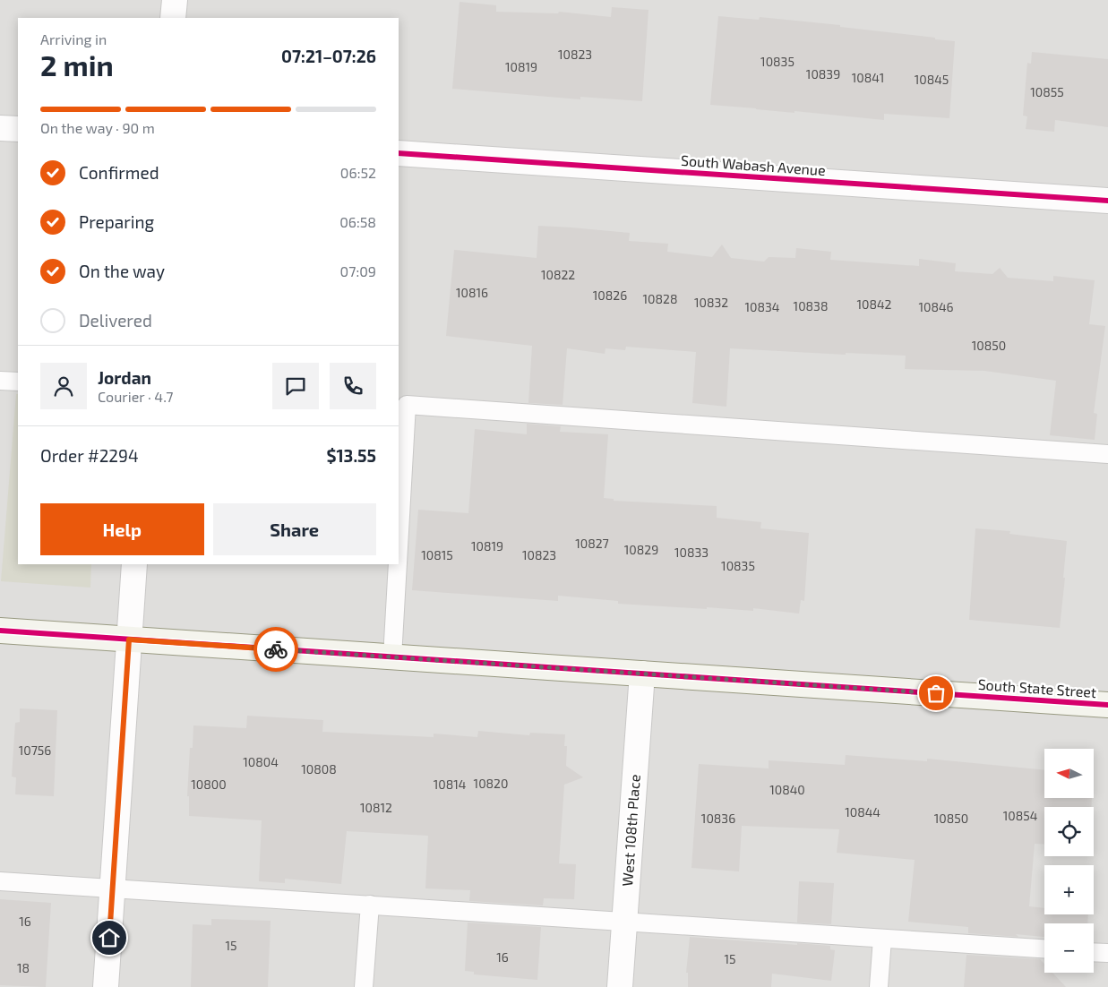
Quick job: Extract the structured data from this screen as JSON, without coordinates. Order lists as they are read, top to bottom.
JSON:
{
  "streets": {
    "street": ["South Wabash Avenue", "South State Street", "West 108th Place"]
  },
  "crossings": [
    ["South State Street", "West 108th Place"]
  ],
  "house_numbers": [
    "10823",
    "10835",
    "10819",
    "10839",
    "10841",
    "10845",
    "10855",
    "10822",
    "10816",
    "10826",
    "10828",
    "10832",
    "10842",
    "10838",
    "10834",
    "10846",
    "10850",
    "10827",
    "10819",
    "10829",
    "10833",
    "10815",
    "10823",
    "10835",
    "10756",
    "10804",
    "10808",
    "10820",
    "10800",
    "10814",
    "10840",
    "10812",
    "10844",
    "10854",
    "10836",
    "10850",
    "16",
    "15",
    "16",
    "15",
    "18"
  ],
  "north": "left",
  "page": {
    "heading": ["2 min", "Arriving in", "07:21–07:26"],
    "panel": [
      "Jordan",
      "Courier · 4.7",
      "Order #2294",
      "$13.55"
    ],
    "bar": "On the way · 90 m",
    "list": [
      ["Confirmed", "06:52"],
      ["Preparing", "06:58"],
      ["On the way", "07:09"],
      "Delivered"
    ],
    "buttons": ["Help", "Share"],
    "map_buttons": ["+", "−"]
  }
}
